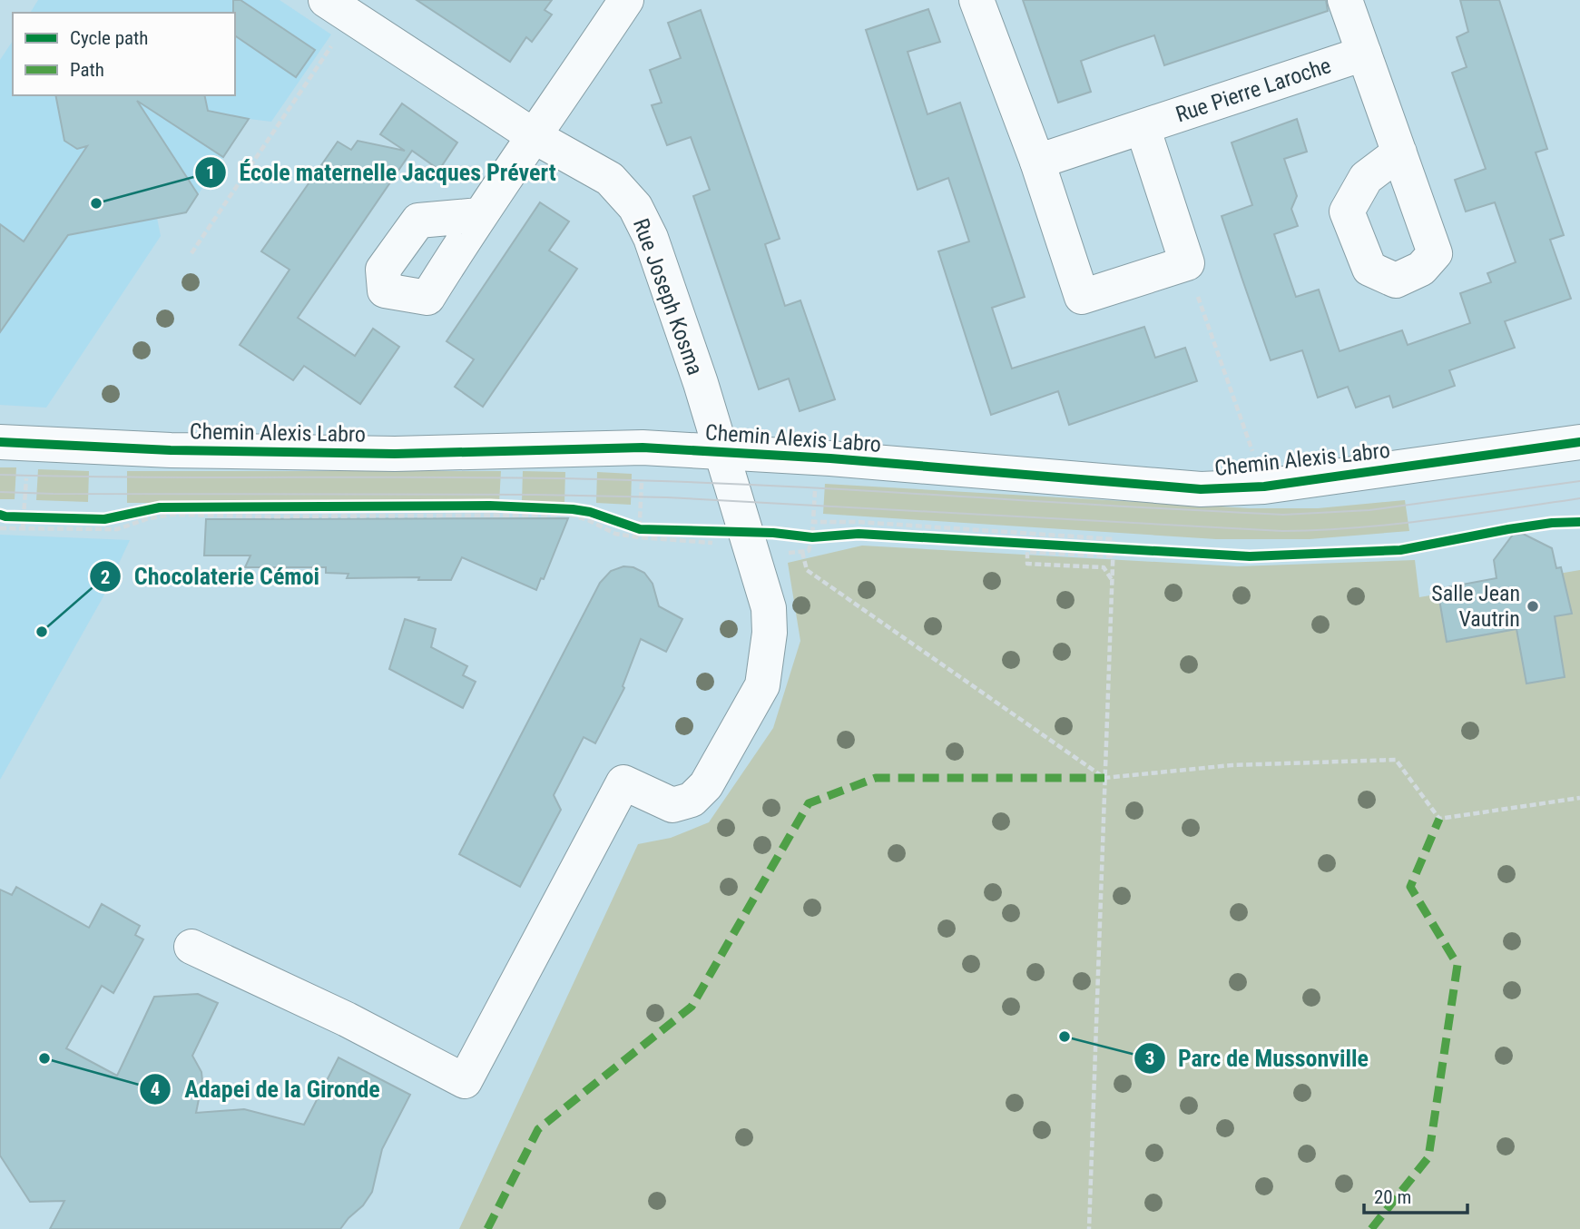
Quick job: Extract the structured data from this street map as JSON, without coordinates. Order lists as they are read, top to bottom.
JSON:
{
  "streets": {
    "street": ["Rue Pierre Laroche", "Rue Joseph Kosma", "Chemin Alexis Labro"]
  },
  "crossings": [
    ["Rue Joseph Kosma", "Chemin Alexis Labro"]
  ],
  "places": [
    "École maternelle Jacques Prévert",
    "Salle Jean Vautrin",
    "Chocolaterie Cémoi",
    "Parc de Mussonville",
    "Adapei de la Gironde"
  ],
  "legend": ["Cycle path", "Path"],
  "scale_bar": "20 m"
}
